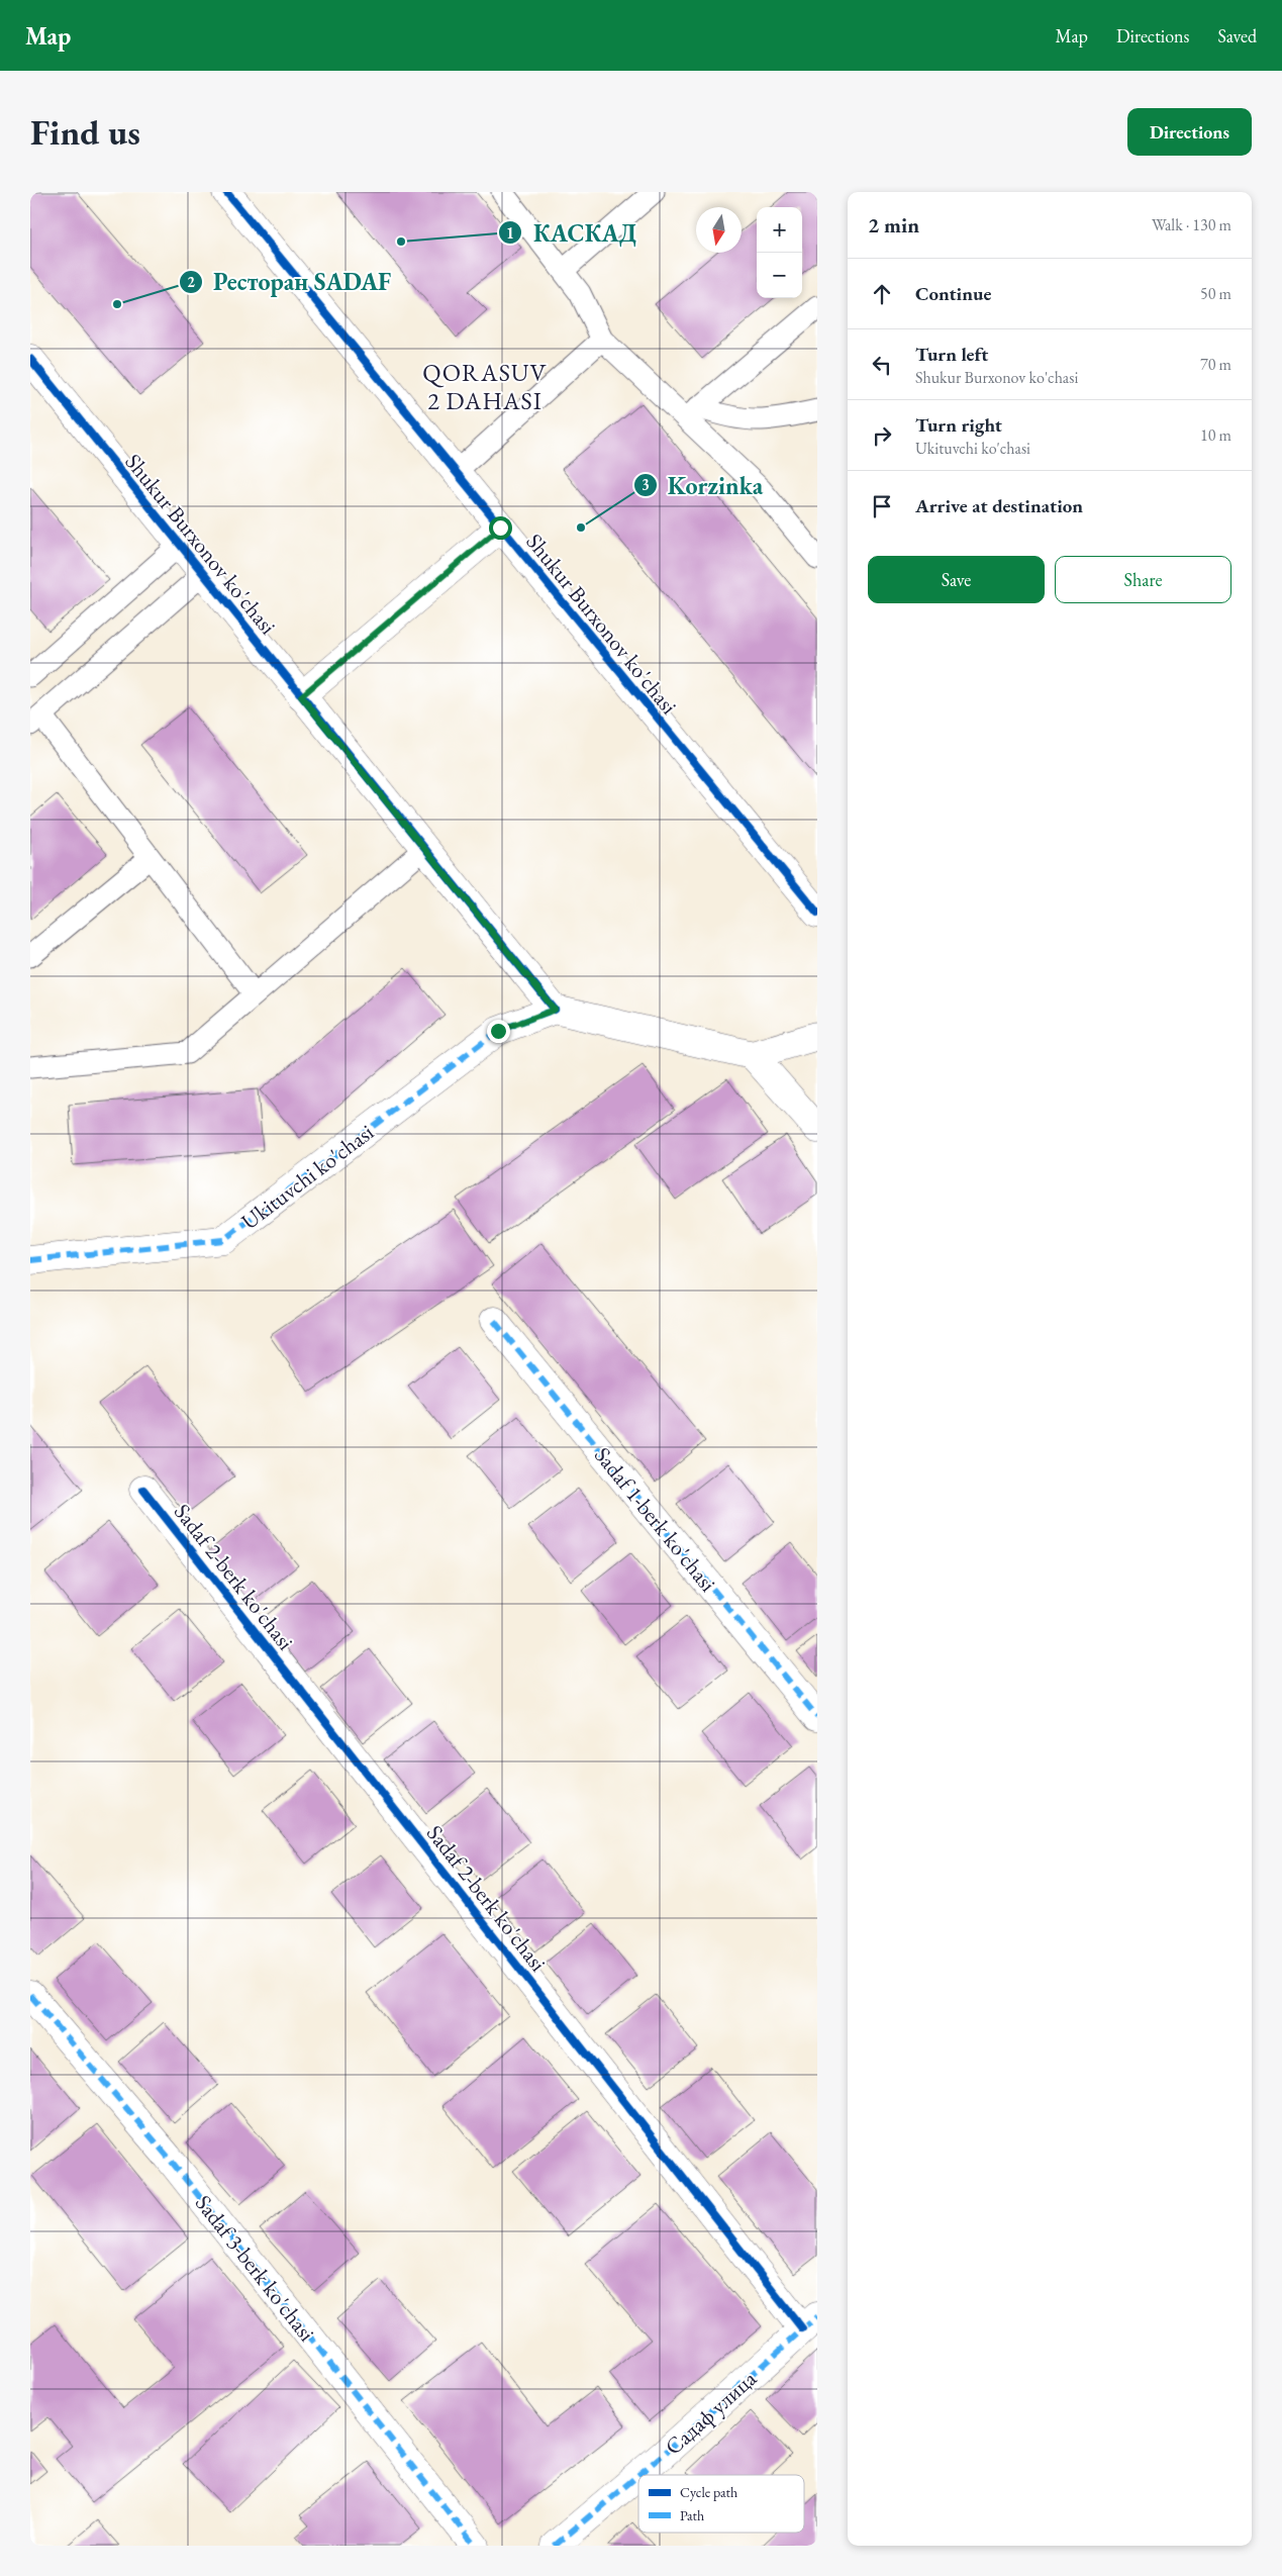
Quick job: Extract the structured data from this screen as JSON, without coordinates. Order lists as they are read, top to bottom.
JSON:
{
  "streets": {
    "street": [
      "Shukur Burxonov ko'chasi",
      "Ukituvchi ko'chasi",
      "Sadaf 1-berk ko'chasi",
      "Sadaf 2-berk ko'chasi",
      "Sadaf 3-berk ko'chasi",
      "Садаф улица"
    ]
  },
  "crossings": [
    ["Shukur Burxonov ko'chasi", "Ukituvchi ko'chasi"],
    ["Sadaf 2-berk ko'chasi", "Садаф улица"]
  ],
  "districts": ["QORASUV 2 DAHASI"],
  "places": ["КАСКАД", "Ресторан SADAF", "Korzinka"],
  "legend": ["Cycle path", "Path"],
  "north": "bottom",
  "page": {
    "header": "Map",
    "nav": ["Map", "Directions", "Saved"],
    "buttons": [
      "Directions",
      ["Save", "Share"]
    ],
    "title": "Find us",
    "heading": ["2 min", "Walk · 130 m"],
    "map_buttons": ["+", "−"],
    "list": [
      ["Continue", "50 m"],
      ["Turn left", "Shukur Burxonov ko'chasi", "70 m"],
      ["Turn right", "Ukituvchi ko'chasi", "10 m"],
      "Arrive at destination"
    ]
  }
}
